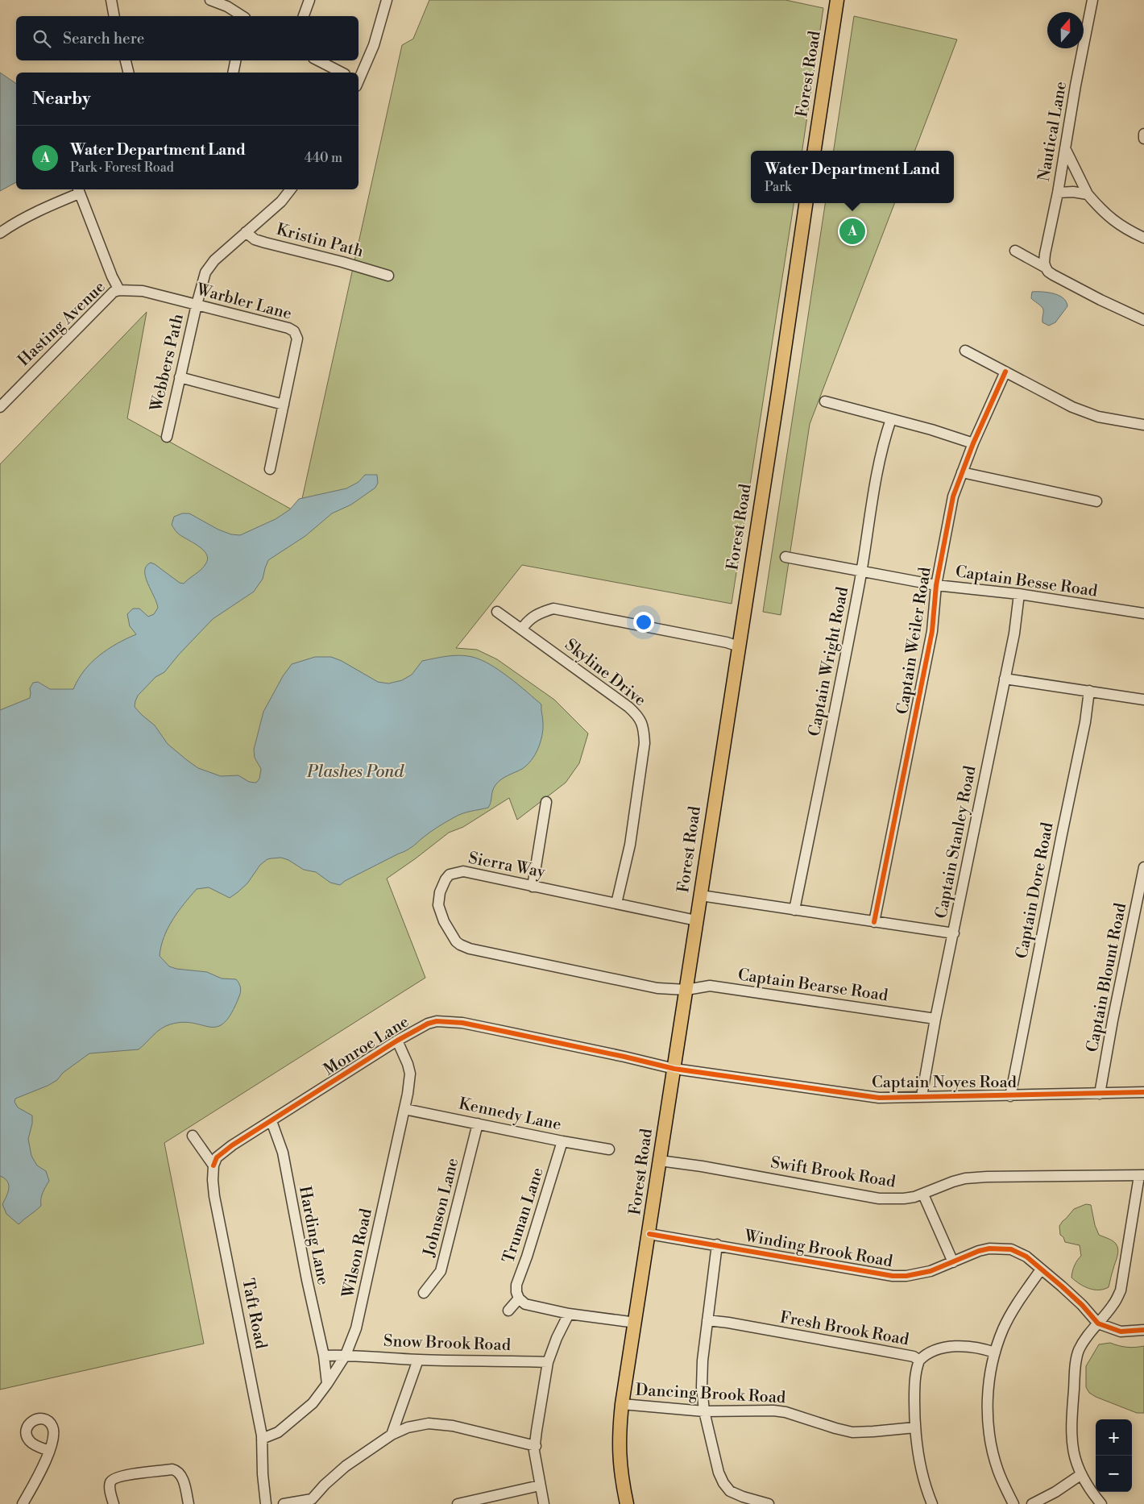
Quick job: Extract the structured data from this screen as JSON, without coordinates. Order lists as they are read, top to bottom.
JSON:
{
  "streets": {
    "main road": ["Forest Road"],
    "street": [
      "Nautical Lane",
      "Kristin Path",
      "Warbler Lane",
      "Hasting Avenue",
      "Webbers Path",
      "Captain Besse Road",
      "Captain Weiler Road",
      "Captain Wright Road",
      "Skyline Drive",
      "Captain Stanley Road",
      "Sierra Way",
      "Captain Dore Road",
      "Captain Blount Road",
      "Captain Bearse Road",
      "Monroe Lane",
      "Captain Noyes Road",
      "Kennedy Lane",
      "Swift Brook Road",
      "Johnson Lane",
      "Truman Lane",
      "Harding Lane",
      "Winding Brook Road",
      "Wilson Road",
      "Taft Road",
      "Fresh Brook Road",
      "Snow Brook Road",
      "Dancing Brook Road"
    ]
  },
  "crossings": [
    ["Forest Road", "Sierra Way"],
    ["Forest Road", "Captain Bearse Road"],
    ["Forest Road", "Monroe Lane"],
    ["Forest Road", "Captain Noyes Road"],
    ["Forest Road", "Swift Brook Road"],
    ["Forest Road", "Winding Brook Road"],
    ["Forest Road", "Dancing Brook Road"],
    ["Kristin Path", "Webbers Path"],
    ["Warbler Lane", "Hasting Avenue"],
    ["Warbler Lane", "Webbers Path"],
    ["Captain Besse Road", "Captain Weiler Road"],
    ["Captain Besse Road", "Captain Wright Road"],
    ["Captain Besse Road", "Captain Stanley Road"],
    ["Skyline Drive", "Sierra Way"],
    ["Captain Stanley Road", "Captain Bearse Road"],
    ["Captain Stanley Road", "Captain Noyes Road"],
    ["Sierra Way", "Captain Bearse Road"],
    ["Captain Dore Road", "Captain Noyes Road"],
    ["Captain Blount Road", "Captain Noyes Road"],
    ["Monroe Lane", "Captain Noyes Road"],
    ["Monroe Lane", "Harding Lane"],
    ["Monroe Lane", "Wilson Road"],
    ["Monroe Lane", "Taft Road"],
    ["Kennedy Lane", "Johnson Lane"],
    ["Kennedy Lane", "Truman Lane"],
    ["Kennedy Lane", "Wilson Road"],
    ["Harding Lane", "Wilson Road"],
    ["Wilson Road", "Taft Road"],
    ["Wilson Road", "Snow Brook Road"]
  ],
  "water": ["Plashes Pond"],
  "north": "top",
  "page": {
    "search": "Search here",
    "heading": "Nearby",
    "list": [
      {
        "mark": "A",
        "name": "Water Department Land",
        "note": "Park · Forest Road",
        "value": "440 m"
      }
    ],
    "popup": ["Water Department Land", "Park"],
    "pins": "A",
    "map_buttons": ["+", "−"]
  }
}
